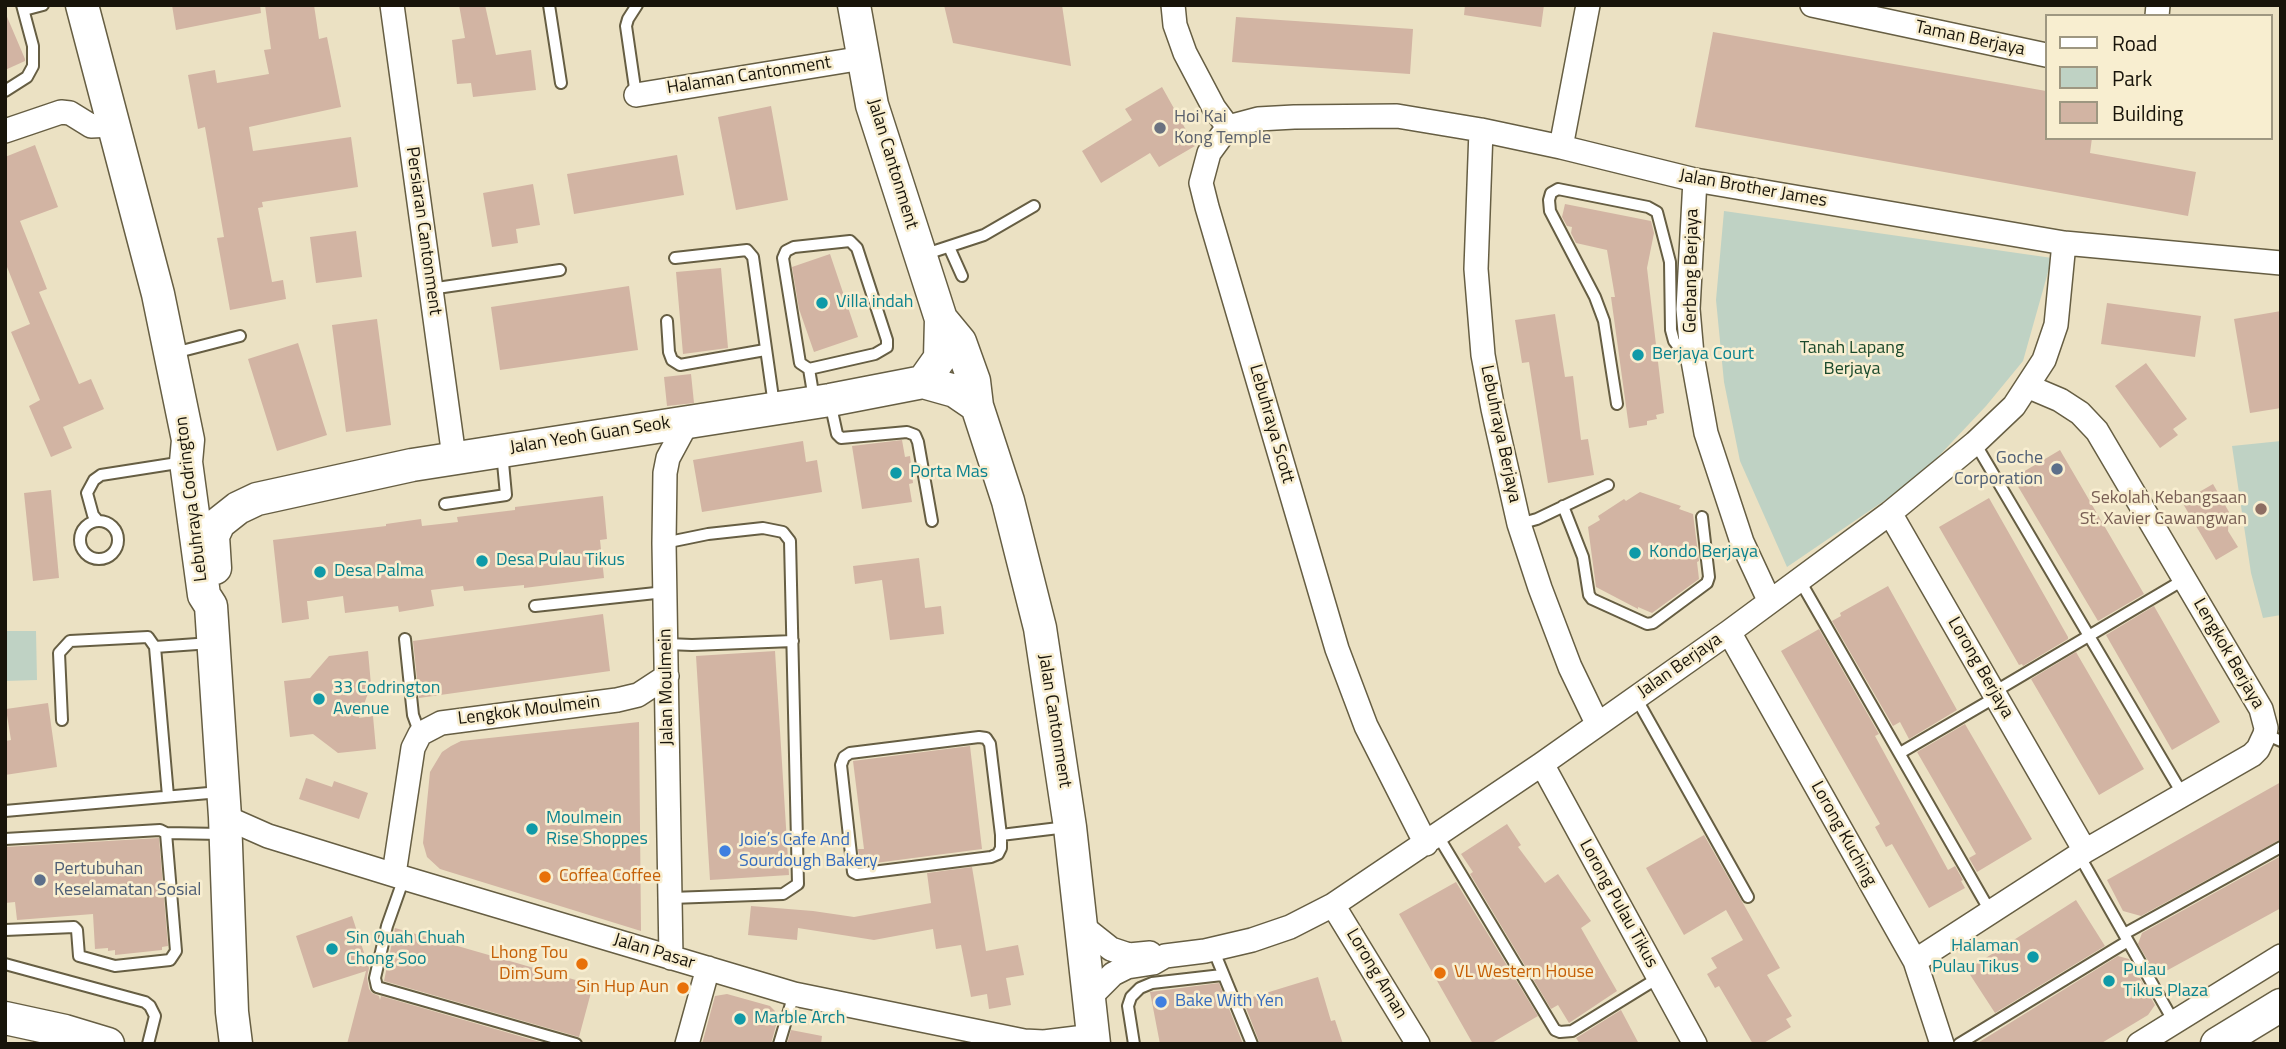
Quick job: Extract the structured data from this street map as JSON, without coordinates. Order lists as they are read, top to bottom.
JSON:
{
  "streets": {
    "street": [
      "Taman Berjaya",
      "Halaman Cantonment",
      "Jalan Cantonment",
      "Jalan Brother James",
      "Persiaran Cantonment",
      "Gerbang Berjaya",
      "Lebuhraya Scott",
      "Lebuhraya Berjaya",
      "Jalan Yeoh Guan Seok",
      "Lebuhraya Codrington",
      "Lengkok Berjaya",
      "Jalan Berjaya",
      "Lorong Berjaya",
      "Jalan Moulmein",
      "Lengkok Moulmein",
      "Lorong Kuching",
      "Lorong Pulau Tikus",
      "Jalan Pasar",
      "Lorong Aman"
    ]
  },
  "crossings": [
    ["Halaman Cantonment", "Jalan Cantonment"],
    ["Jalan Cantonment", "Jalan Yeoh Guan Seok"],
    ["Jalan Cantonment", "Jalan Berjaya"],
    ["Jalan Cantonment", "Jalan Pasar"],
    ["Jalan Brother James", "Gerbang Berjaya"],
    ["Jalan Brother James", "Lebuhraya Scott"],
    ["Jalan Brother James", "Lebuhraya Berjaya"],
    ["Jalan Brother James", "Jalan Berjaya"],
    ["Persiaran Cantonment", "Jalan Yeoh Guan Seok"],
    ["Gerbang Berjaya", "Jalan Berjaya"],
    ["Lebuhraya Scott", "Jalan Berjaya"],
    ["Lebuhraya Berjaya", "Jalan Berjaya"],
    ["Jalan Yeoh Guan Seok", "Lebuhraya Codrington"],
    ["Jalan Yeoh Guan Seok", "Jalan Moulmein"],
    ["Lebuhraya Codrington", "Jalan Pasar"],
    ["Lengkok Berjaya", "Jalan Berjaya"],
    ["Lengkok Berjaya", "Lorong Berjaya"],
    ["Lengkok Berjaya", "Lorong Kuching"],
    ["Jalan Berjaya", "Lorong Berjaya"],
    ["Jalan Berjaya", "Lorong Kuching"],
    ["Jalan Berjaya", "Lorong Pulau Tikus"],
    ["Jalan Berjaya", "Lorong Aman"],
    ["Jalan Moulmein", "Lengkok Moulmein"],
    ["Jalan Moulmein", "Jalan Pasar"]
  ],
  "parks": ["Tanah Lapang Berjaya"],
  "places": [
    "Hoi Kai Kong Temple",
    "Villa indah",
    "Berjaya Court",
    "Goche Corporation",
    "Porta Mas",
    "Sekolah Kebangsaan St. Xavier Cawangwan",
    "Kondo Berjaya",
    "Desa Pulau Tikus",
    "Desa Palma",
    "33 Codrington Avenue",
    "Moulmein Rise Shoppes",
    "Joie’s Cafe And Sourdough Bakery",
    "Coffea Coffee",
    "Pertubuhan Keselamatan Sosial",
    "Sin Quah Chuah Chong Soo",
    "Halaman Pulau Tikus",
    "Lhong Tou Dim Sum",
    "VL Western House",
    "Pulau Tikus Plaza",
    "Sin Hup Aun",
    "Bake With Yen",
    "Marble Arch"
  ],
  "legend": ["Road", "Park", "Building"]
}
